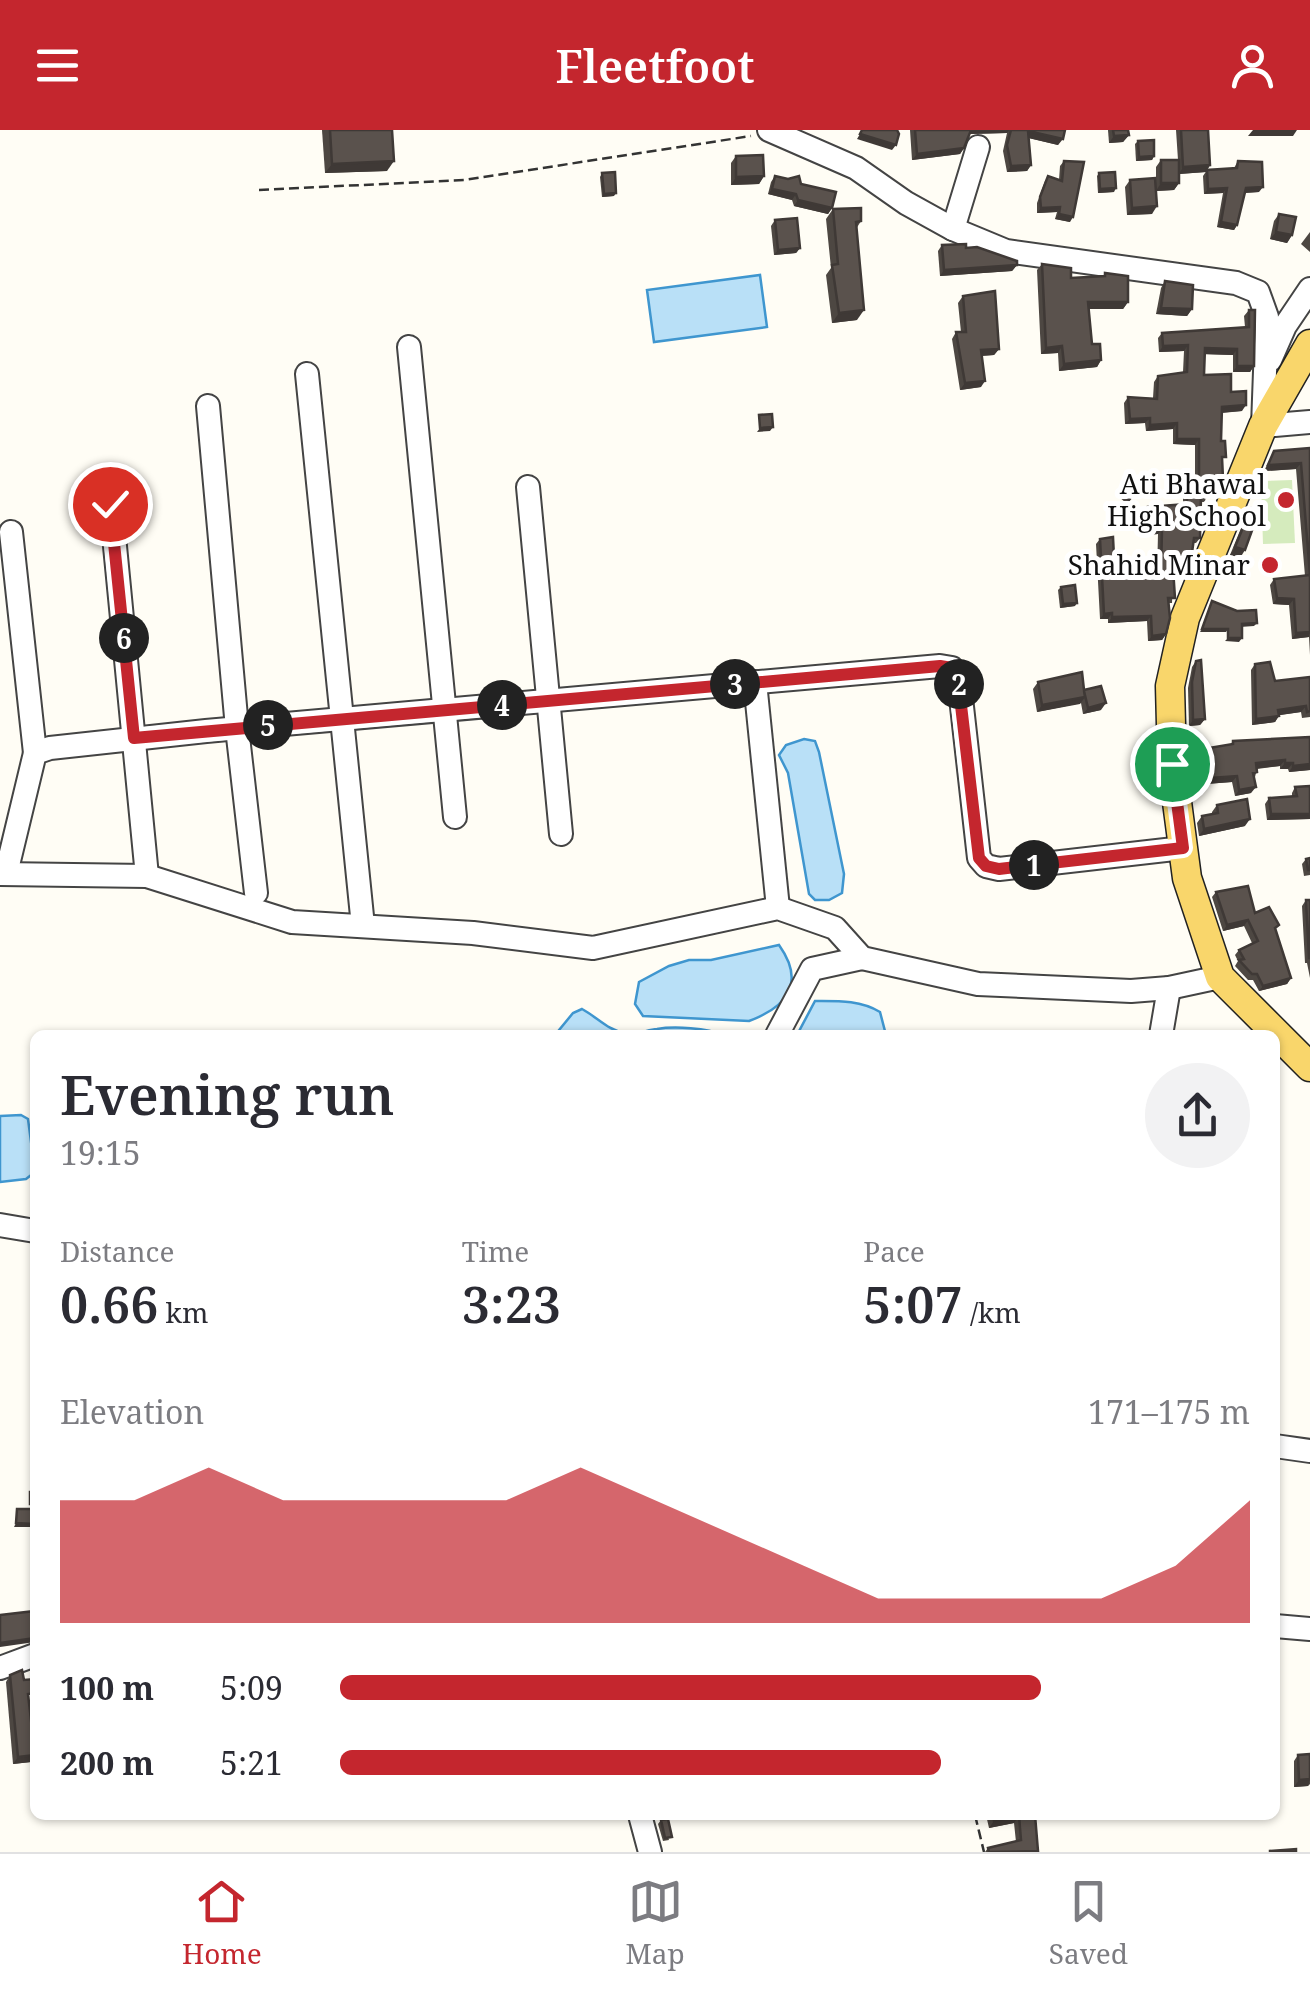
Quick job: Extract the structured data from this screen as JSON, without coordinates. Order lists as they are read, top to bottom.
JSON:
{
  "places": ["Ati Bhawal High School", "Shahid Minar"],
  "page": {
    "header": "Fleetfoot",
    "pins": [
      "6",
      "2",
      "3",
      "4",
      "5",
      "1"
    ],
    "heading": ["Evening run", "19:15"],
    "stats": [
      ["Distance", "0.66 km"],
      ["Time", "3:23"],
      ["Pace", "5:07 /km"]
    ],
    "chart": ["Elevation", "171–175 m"],
    "list": [
      {
        "name": "100 m",
        "note": "5:09"
      },
      {
        "name": "200 m",
        "note": "5:21"
      }
    ],
    "tabs": ["Home", "Map", "Saved"]
  }
}
